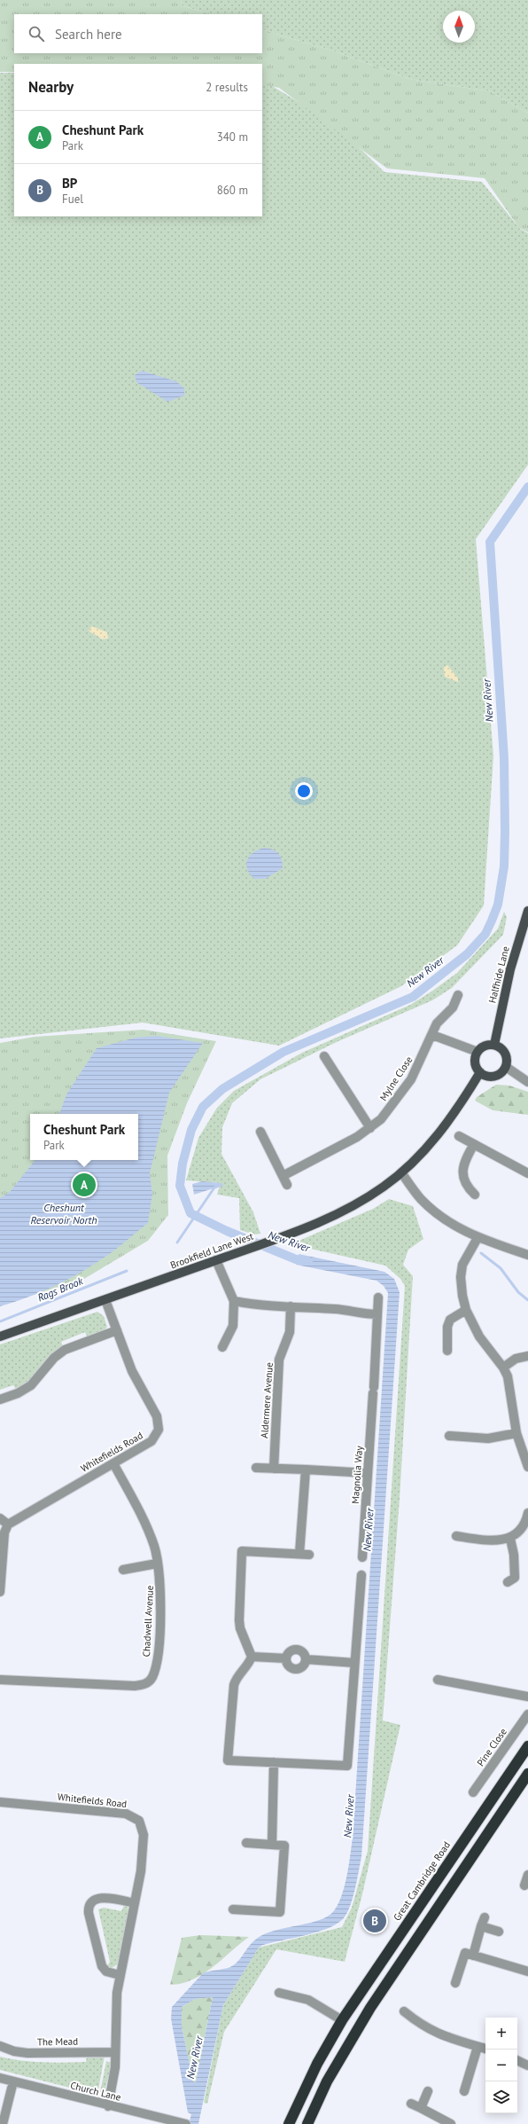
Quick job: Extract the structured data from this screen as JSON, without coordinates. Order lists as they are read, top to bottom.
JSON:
{
  "streets": {
    "highway": ["Great Cambridge Road"],
    "main road": ["Halfhide Lane", "Brookfield Lane West"],
    "street": [
      "Mylne Close",
      "Aldermere Avenue",
      "Whitefields Road",
      "Magnolia Way",
      "Chadwell Avenue",
      "Pine Close",
      "The Mead",
      "Church Lane"
    ]
  },
  "crossings": [
    ["Halfhide Lane", "Brookfield Lane West"],
    ["Brookfield Lane West", "Whitefields Road"],
    ["Whitefields Road", "Chadwell Avenue"],
    ["Whitefields Road", "The Mead"],
    ["Whitefields Road", "Church Lane"]
  ],
  "water": ["New River", "Cheshunt Reservoir North", "Rags Brook"],
  "north": "top",
  "page": {
    "search": "Search here",
    "heading": ["Nearby", "2 results"],
    "list": [
      {
        "mark": "A",
        "name": "Cheshunt Park",
        "note": "Park",
        "value": "340 m"
      },
      {
        "mark": "B",
        "name": "BP",
        "note": "Fuel",
        "value": "860 m"
      }
    ],
    "popup": ["Cheshunt Park", "Park"],
    "pins": ["A", "B"],
    "map_buttons": ["+", "−"]
  }
}
